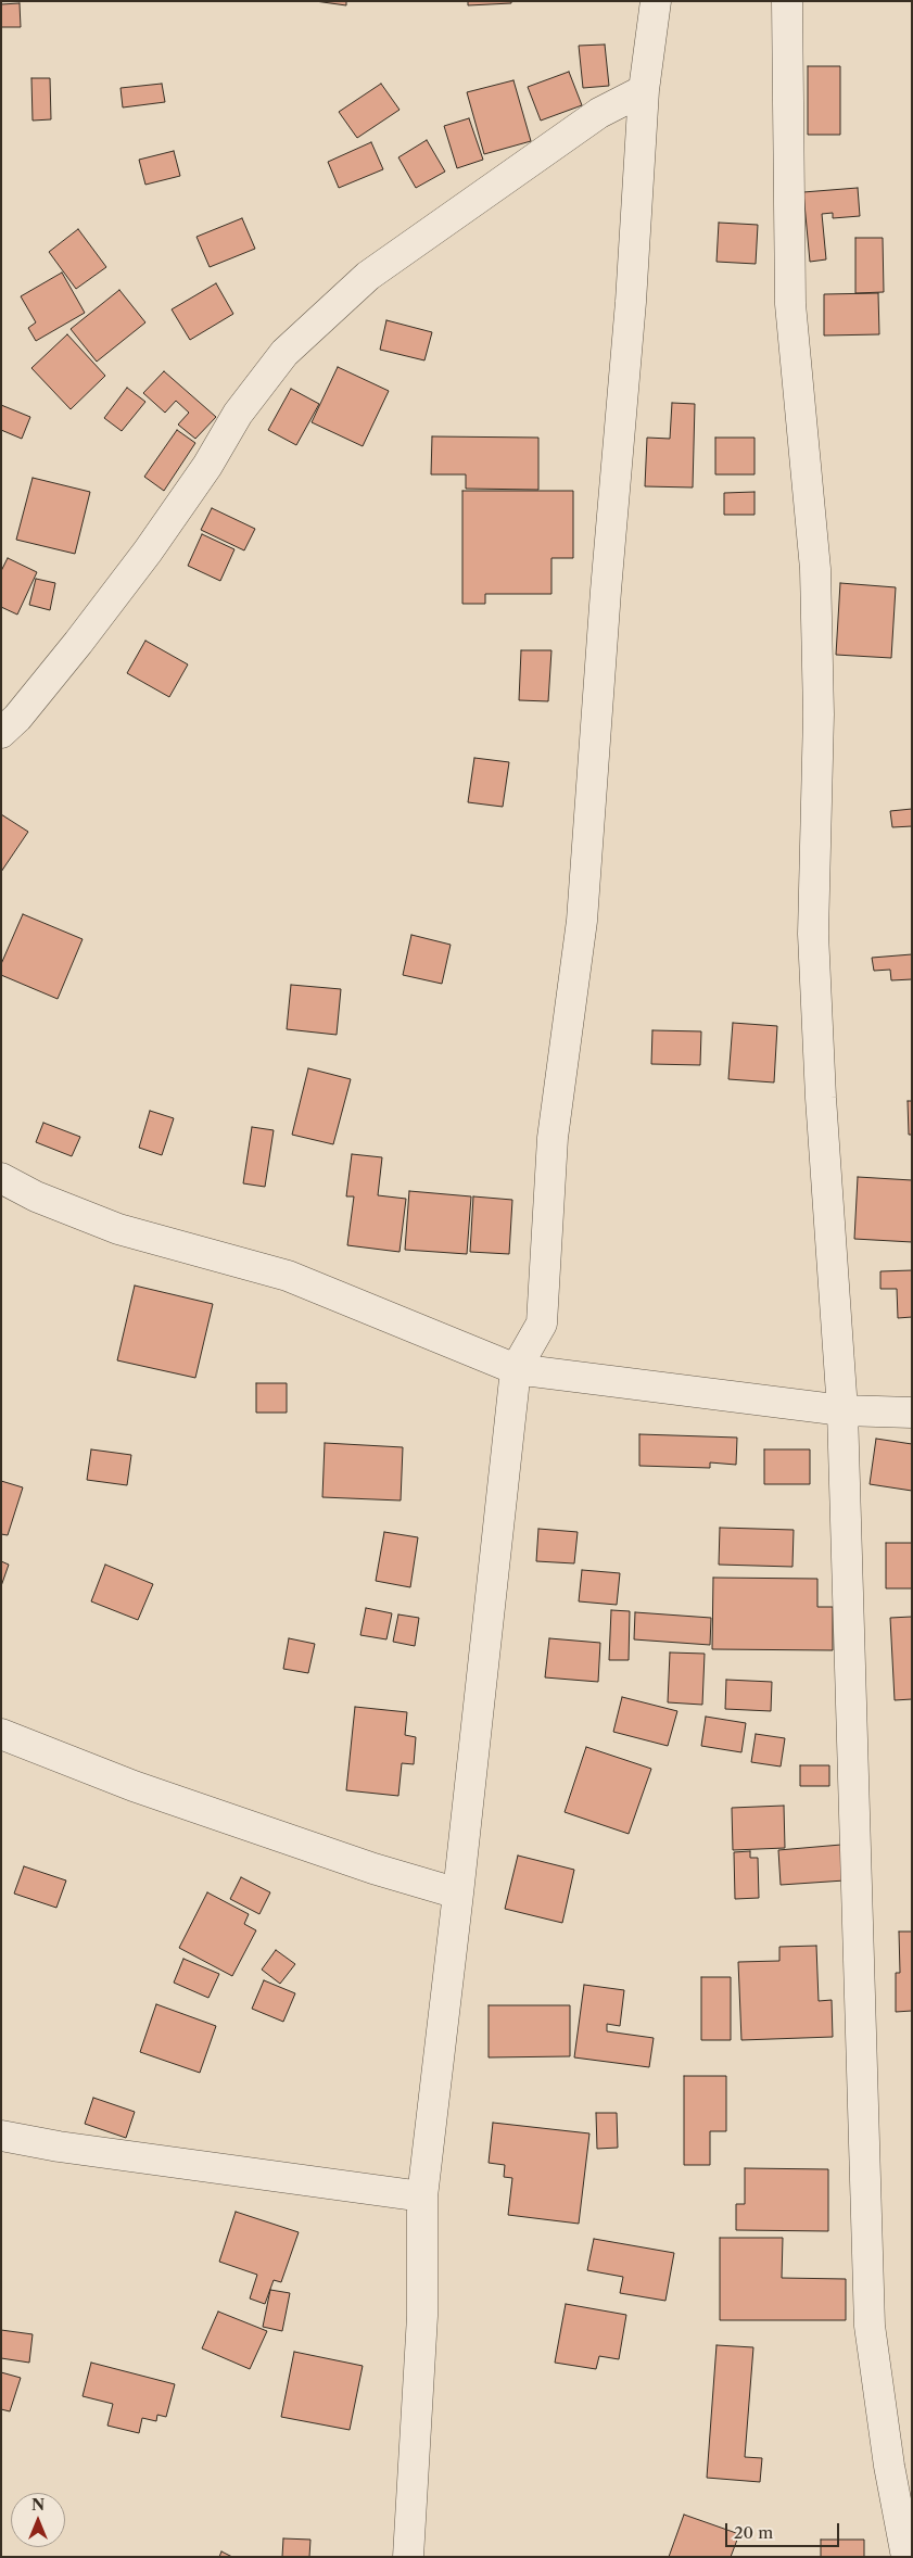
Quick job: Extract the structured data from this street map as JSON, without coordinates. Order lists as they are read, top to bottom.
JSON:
{
  "scale_bar": "20 m",
  "north": "top"
}
